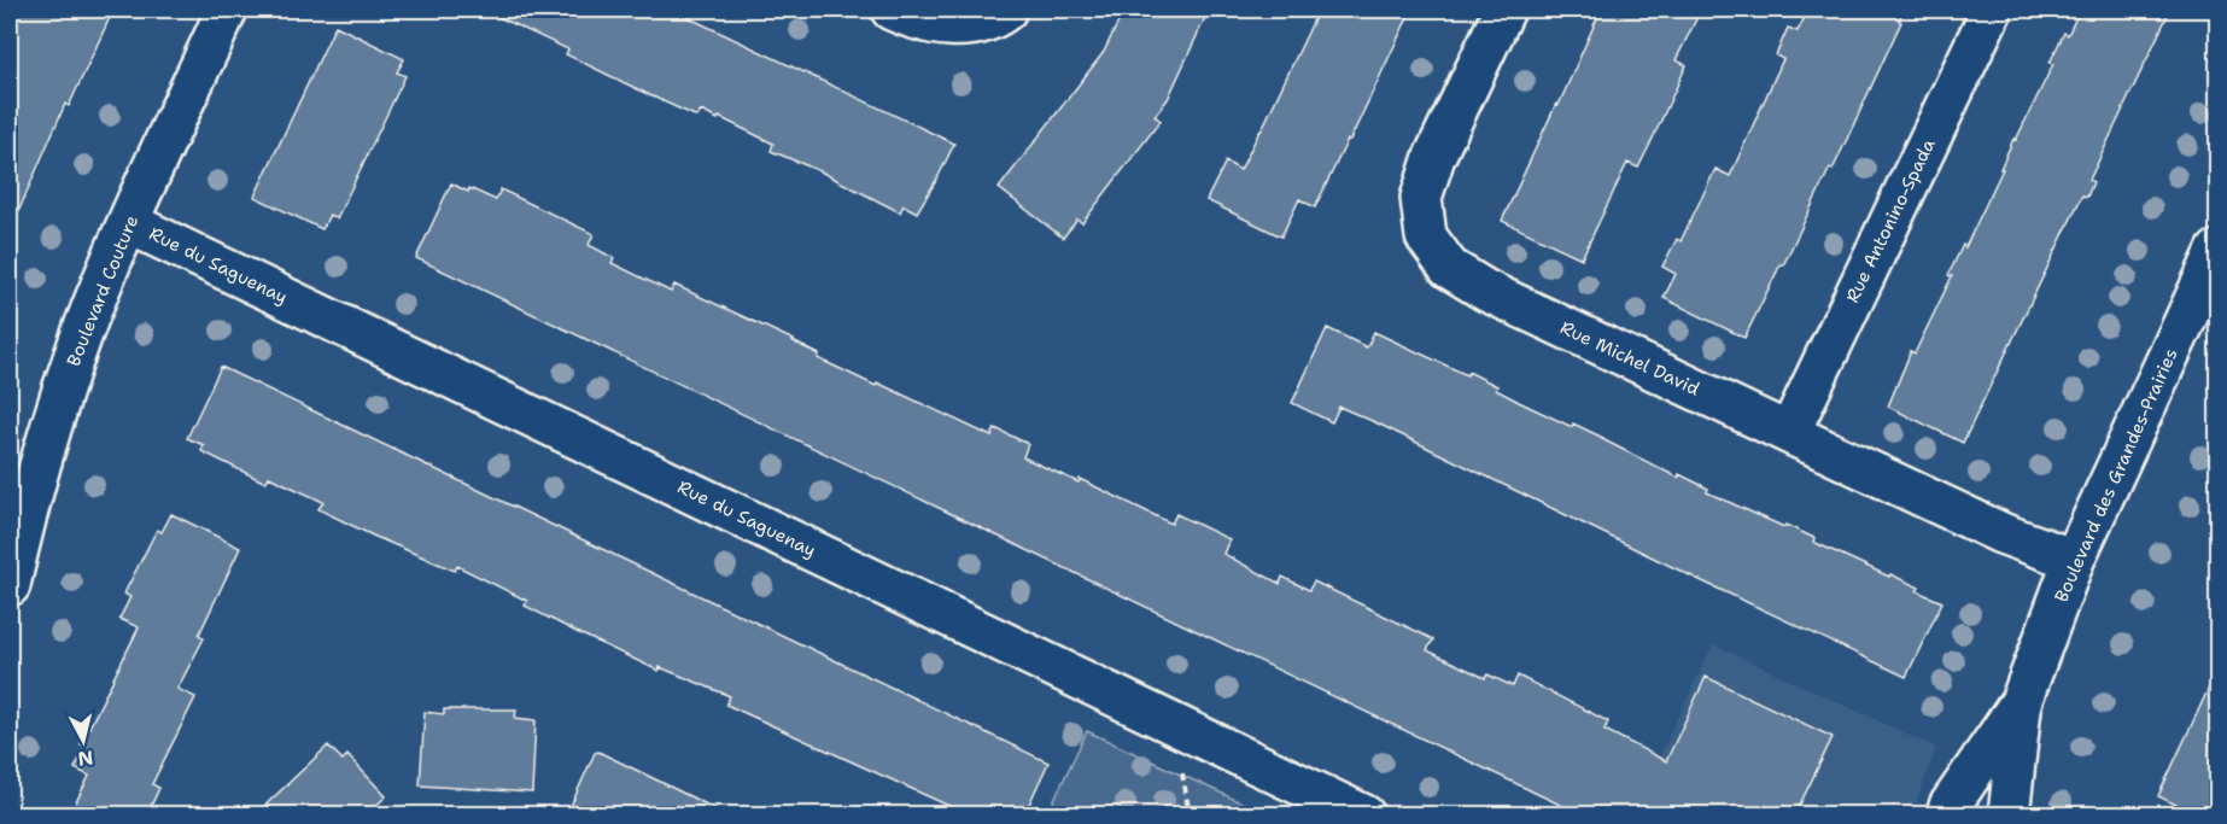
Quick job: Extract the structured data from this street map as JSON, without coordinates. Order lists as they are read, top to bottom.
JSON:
{
  "streets": {
    "street": [
      "Rue Antonino-Spada",
      "Rue du Saguenay",
      "Boulevard Couture",
      "Rue Michel David",
      "Boulevard des Grandes-Prairies"
    ]
  },
  "crossings": [
    ["Rue Antonino-Spada", "Rue Michel David"],
    ["Rue du Saguenay", "Boulevard Couture"],
    ["Rue Michel David", "Boulevard des Grandes-Prairies"]
  ],
  "north": "bottom"
}
